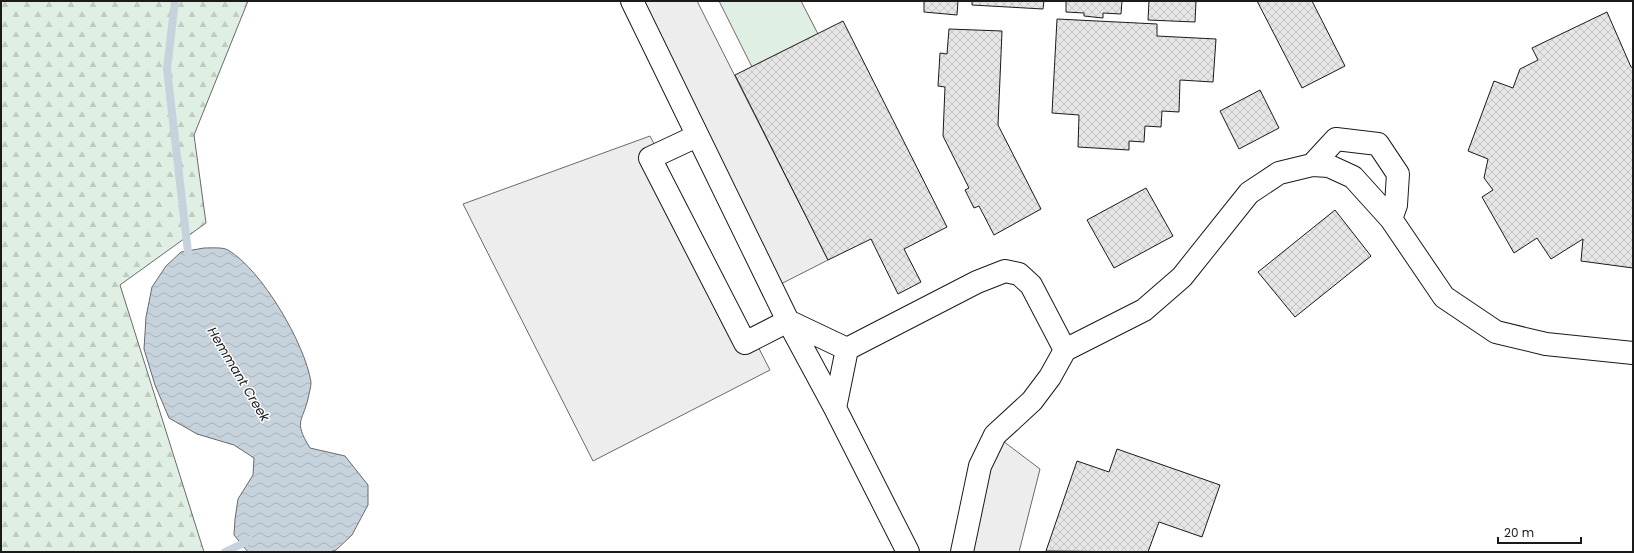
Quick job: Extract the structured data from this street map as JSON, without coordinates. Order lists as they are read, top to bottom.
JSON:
{
  "water": ["Hemmant Creek"],
  "scale_bar": "20 m"
}
